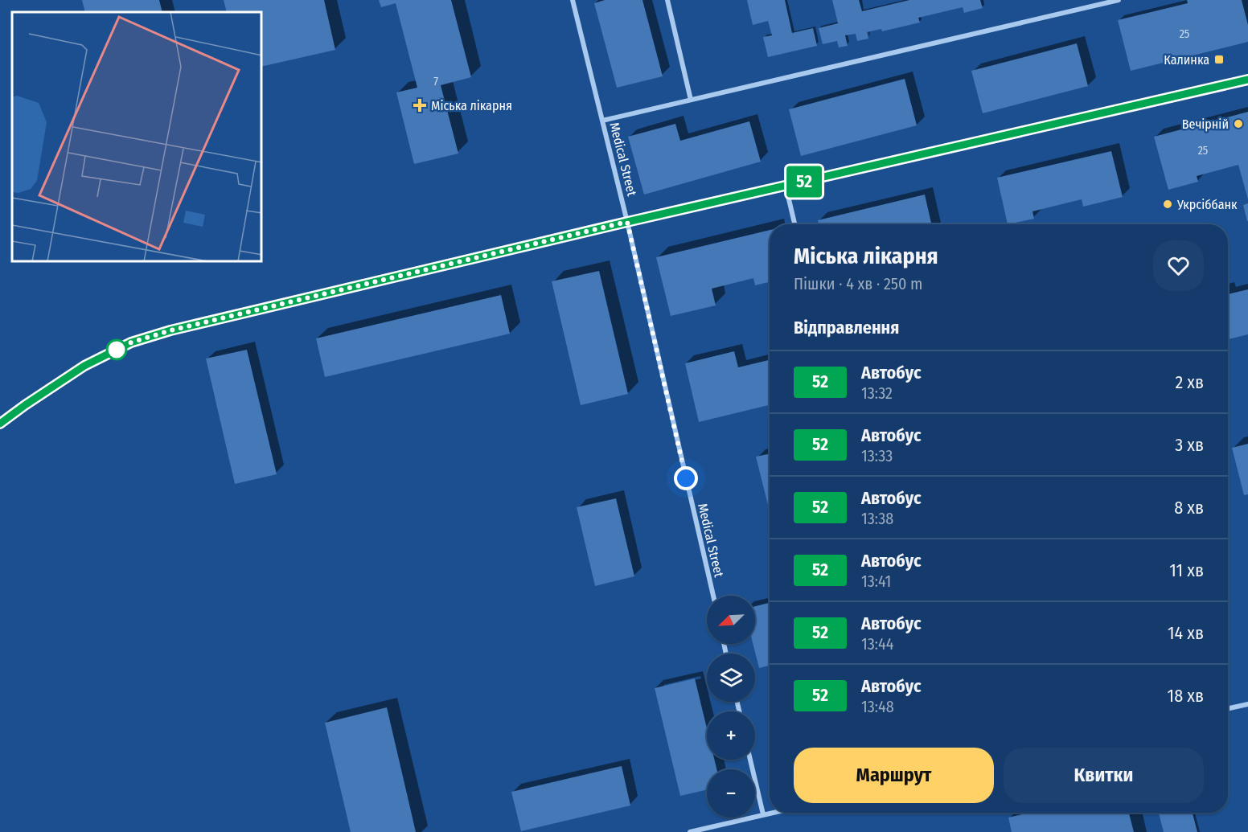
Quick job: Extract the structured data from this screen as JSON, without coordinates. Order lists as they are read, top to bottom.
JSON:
{
  "streets": {
    "street": ["Medical Street"]
  },
  "places": {
    "transit": ["Калинка"],
    "health": ["Мiська лiкарня"],
    "other": ["Вечірній", "Укрсiббанк"]
  },
  "lines": ["bus line 52"],
  "house_numbers": ["25", "7", "25"],
  "north": "bottom left",
  "page": {
    "on_map": "52",
    "heading": [
      ["Міська лікарня", "Пішки · 4 хв · 250 m"],
      "Відправлення"
    ],
    "list": [
      {
        "mark": "52",
        "name": "Автобус",
        "note": "13:32",
        "value": "2 хв"
      },
      {
        "mark": "52",
        "name": "Автобус",
        "note": "13:33",
        "value": "3 хв"
      },
      {
        "mark": "52",
        "name": "Автобус",
        "note": "13:38",
        "value": "8 хв"
      },
      {
        "mark": "52",
        "name": "Автобус",
        "note": "13:41",
        "value": "11 хв"
      },
      {
        "mark": "52",
        "name": "Автобус",
        "note": "13:44",
        "value": "14 хв"
      },
      {
        "mark": "52",
        "name": "Автобус",
        "note": "13:48",
        "value": "18 хв"
      }
    ],
    "map_buttons": ["+", "−"],
    "buttons": ["Маршрут", "Квитки"]
  }
}
